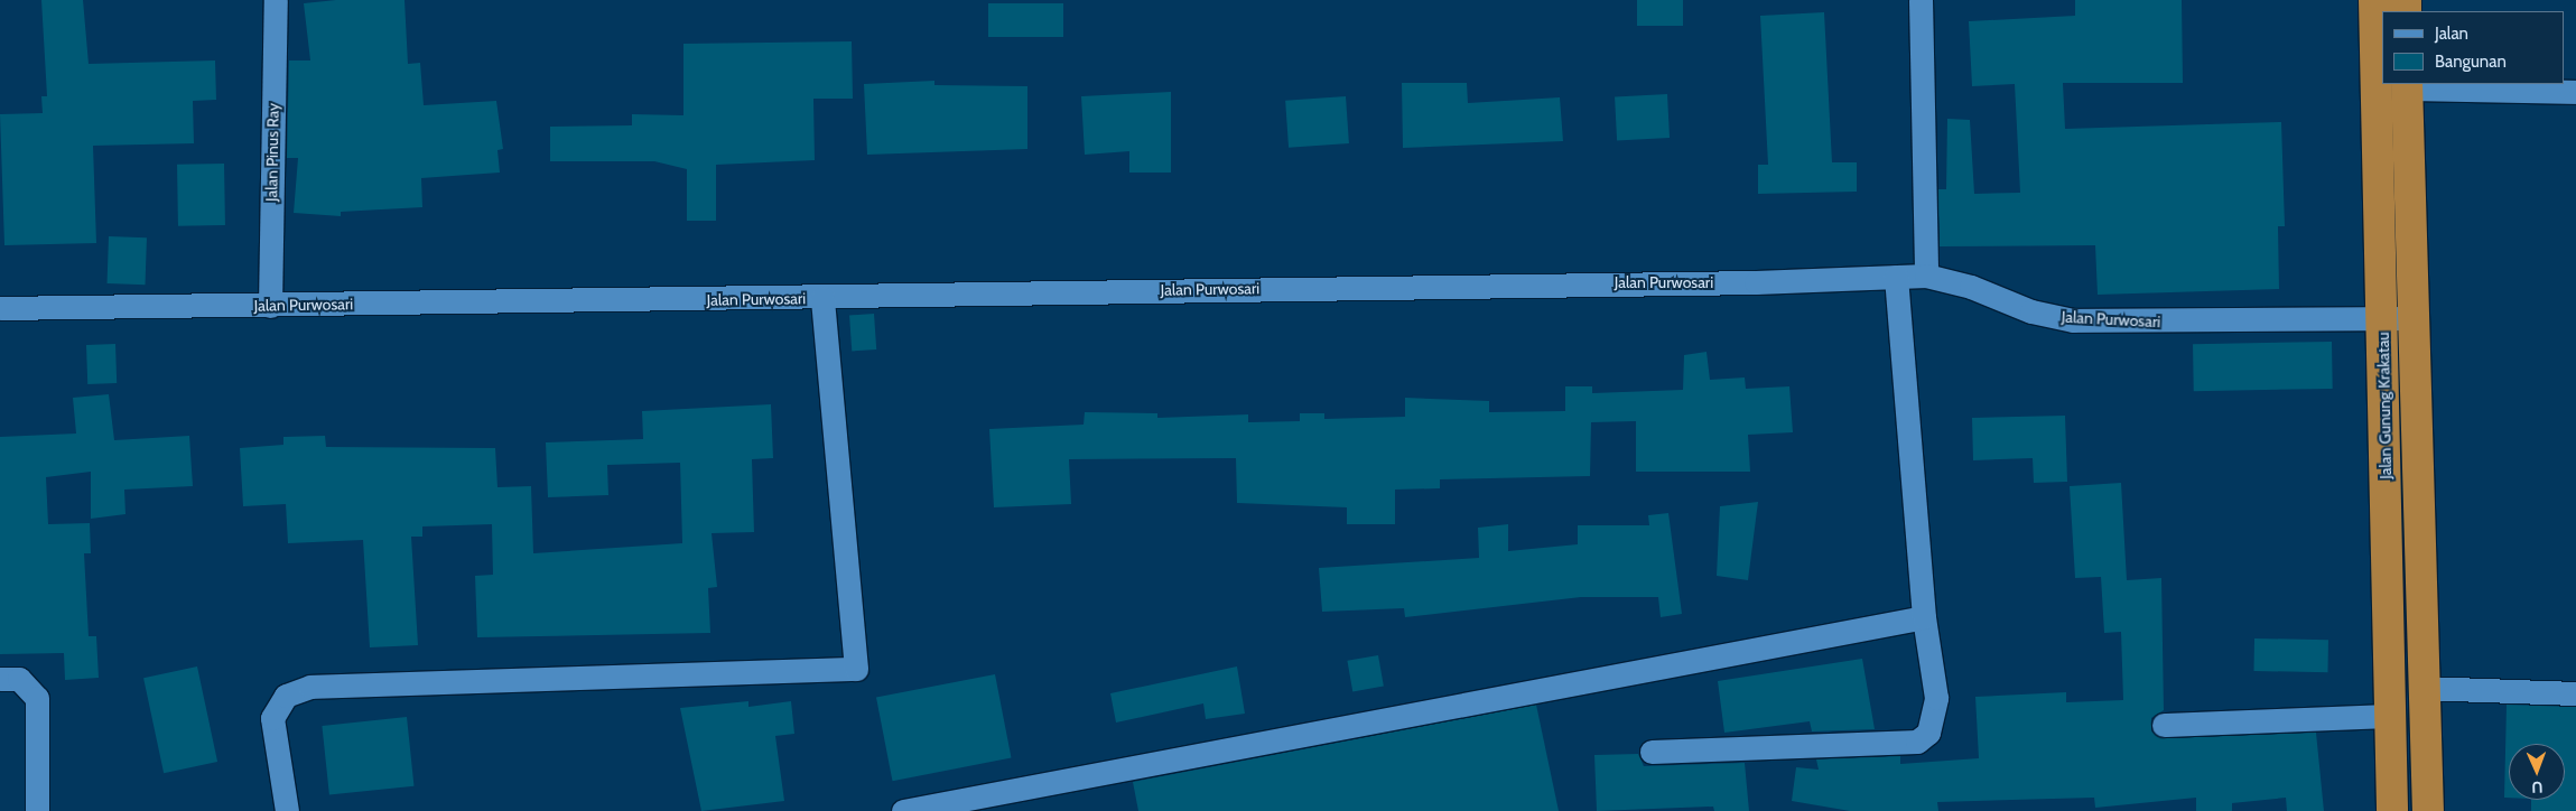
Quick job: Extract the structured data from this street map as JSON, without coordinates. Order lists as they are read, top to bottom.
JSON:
{
  "streets": {
    "highway": ["Jalan Gunung Krakatau"],
    "street": ["Jalan Pinus Ray", "Jalan Purwosari"]
  },
  "crossings": [
    ["Jalan Pinus Ray", "Jalan Purwosari"],
    ["Jalan Purwosari", "Jalan Gunung Krakatau"]
  ],
  "legend": ["Jalan", "Bangunan"],
  "north": "bottom"
}
